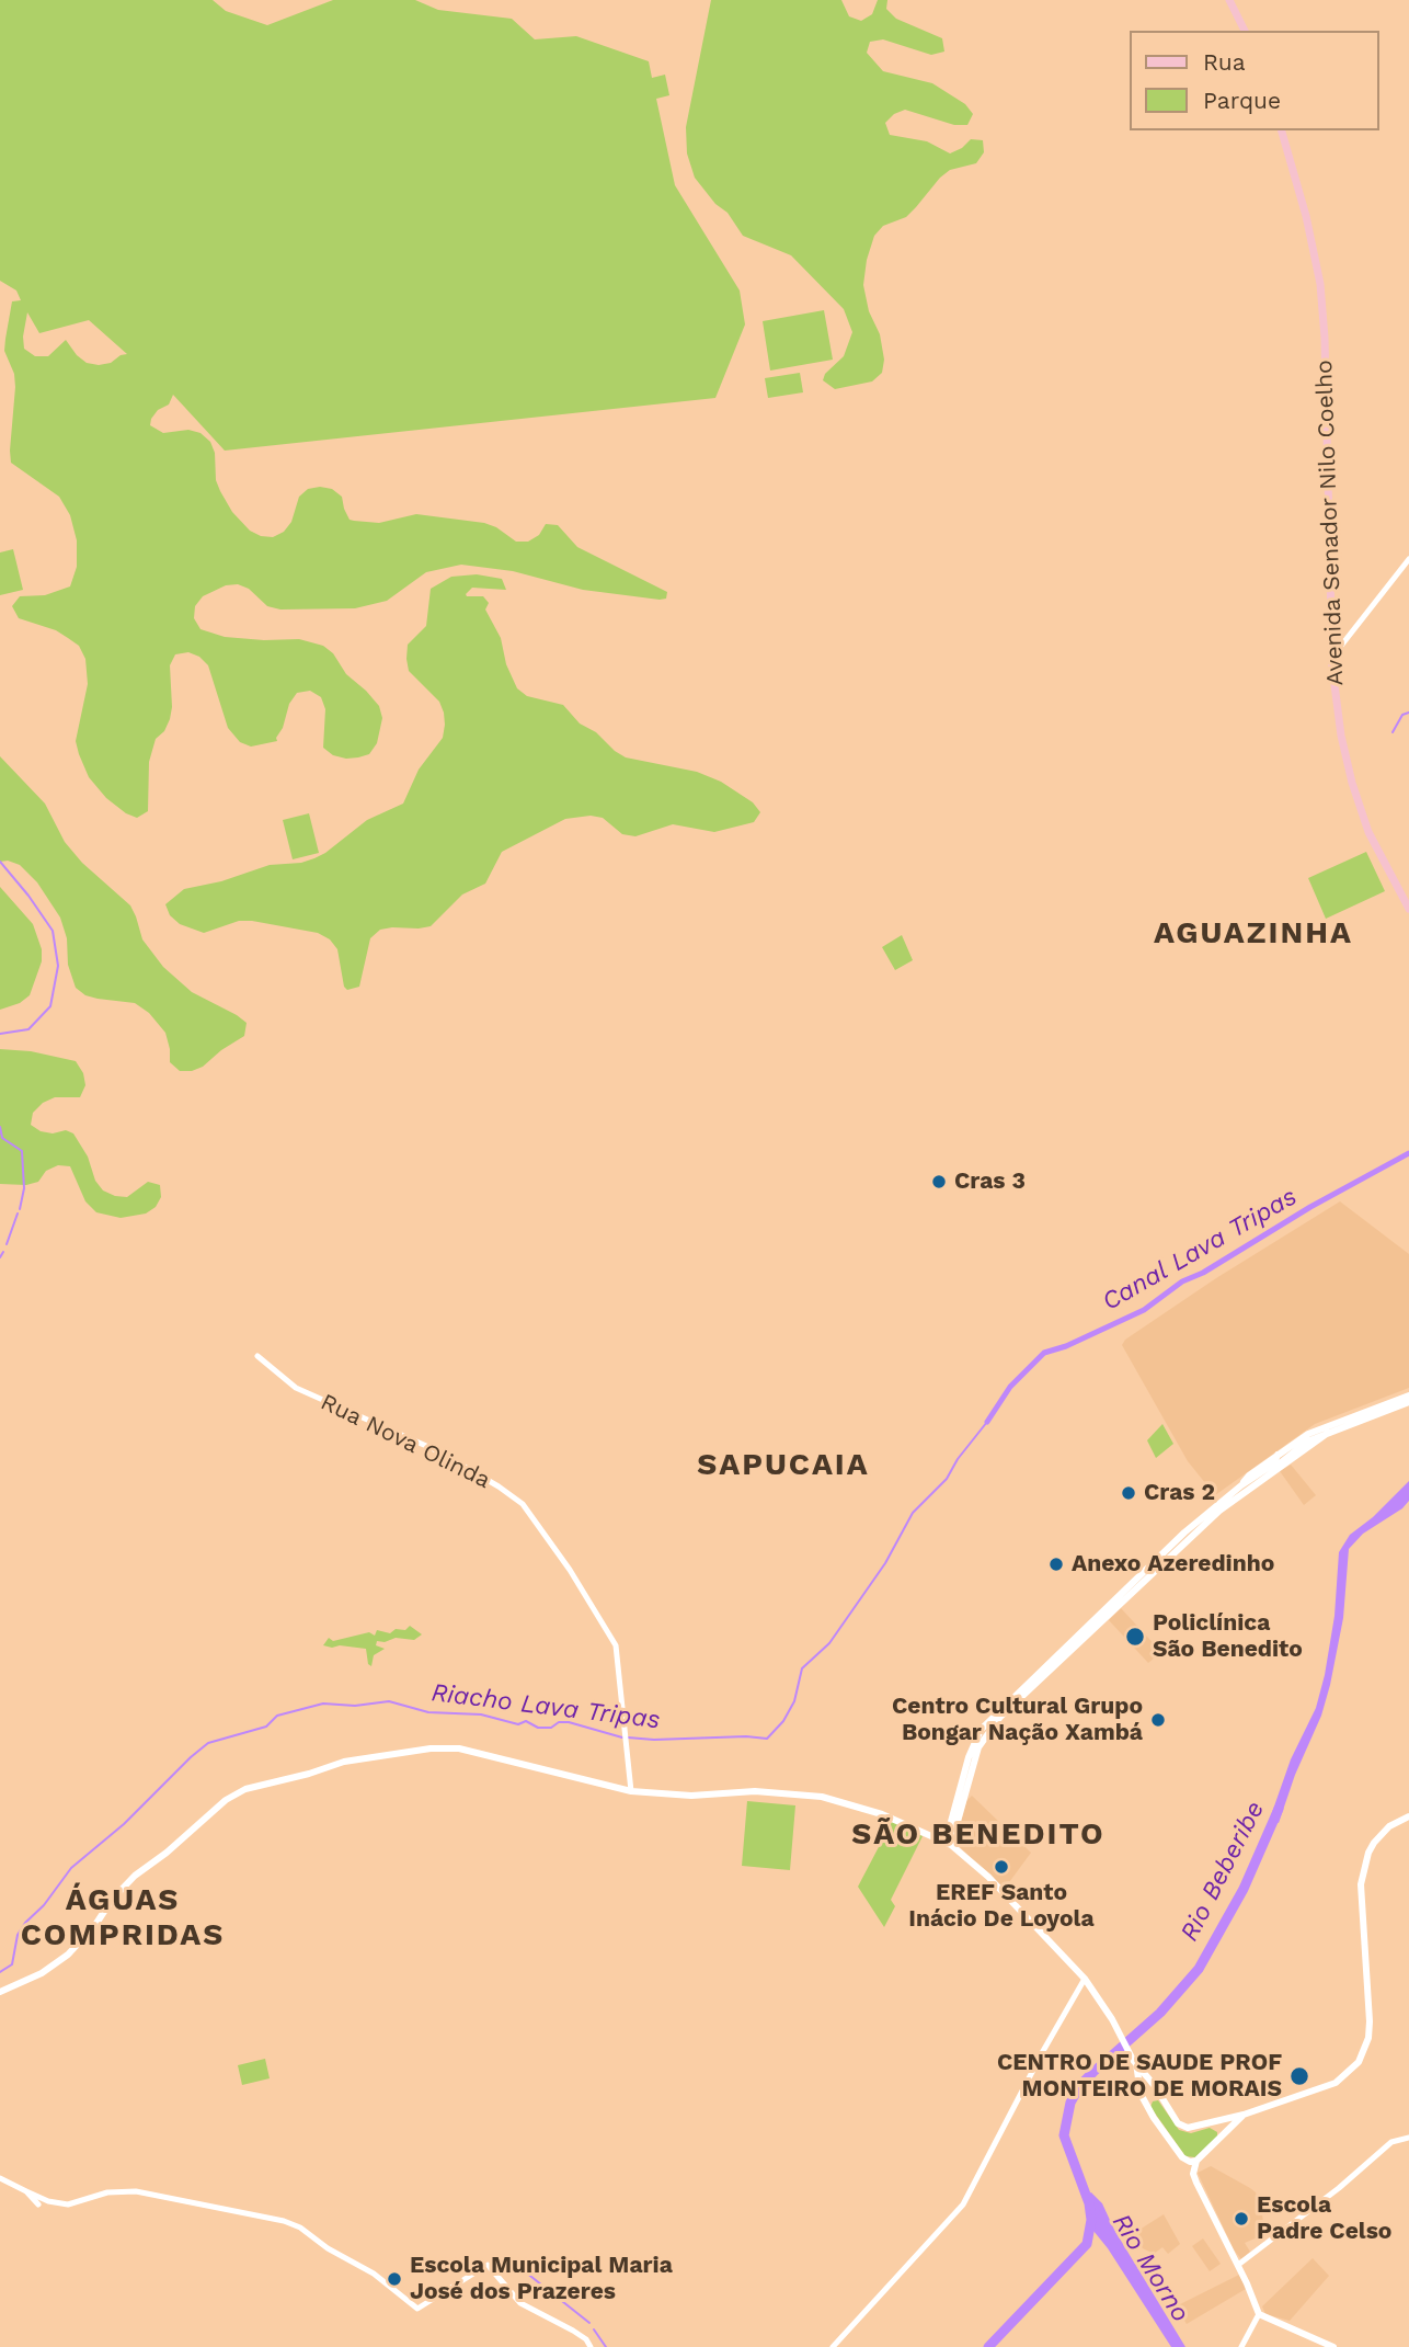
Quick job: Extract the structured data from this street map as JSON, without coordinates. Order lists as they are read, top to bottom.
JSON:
{
  "streets": {
    "main road": ["Avenida Senador Nilo Coelho"],
    "street": ["Rua Nova Olinda"]
  },
  "districts": [
    "AGUAZINHA",
    "SAPUCAIA",
    "SÃO BENEDITO",
    "ÁGUAS COMPRIDAS"
  ],
  "water": [
    "Canal Lava Tripas",
    "Riacho Lava Tripas",
    "Rio Beberibe",
    "Rio Morno"
  ],
  "places": [
    "Cras 3",
    "Cras 2",
    "Anexo Azeredinho",
    "Policlínica São Benedito",
    "Centro Cultural Grupo Bongar Nação Xambá",
    "EREF Santo Inácio De Loyola",
    "CENTRO DE SAUDE PROF MONTEIRO DE MORAIS",
    "Escola Padre Celso",
    "Escola Municipal Maria José dos Prazeres"
  ],
  "legend": ["Rua", "Parque"]
}
